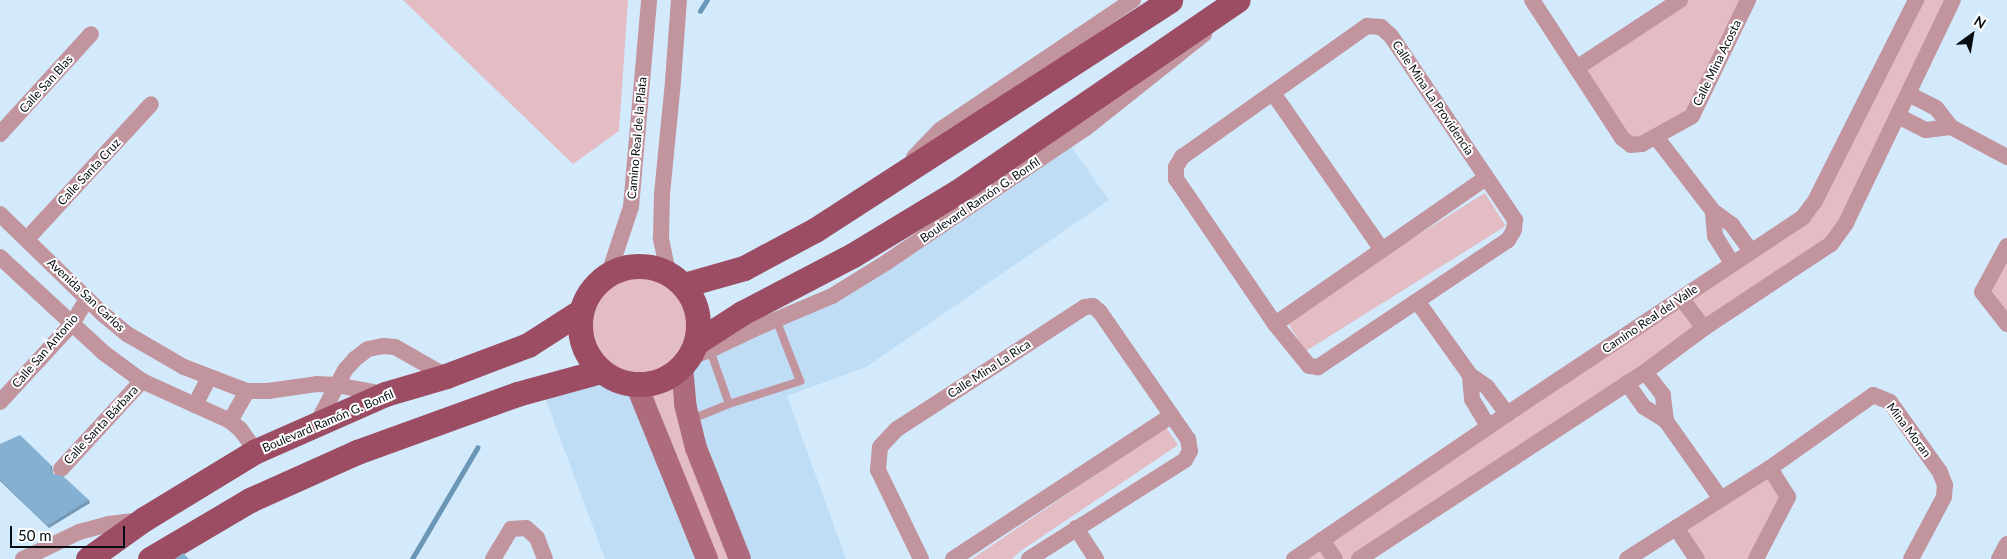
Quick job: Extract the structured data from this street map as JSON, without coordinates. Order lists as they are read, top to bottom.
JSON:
{
  "streets": {
    "main road": ["Boulevard Ramón G. Bonfil"],
    "street": [
      "Calle Mina Acosta",
      "Calle San Blas",
      "Calle Mina La Providencia",
      "Camino Real de la Plata",
      "Calle Santa Cruz",
      "Avenida San Carlos",
      "Camino Real del Valle",
      "Calle San Antonio",
      "Calle Mina La Rica",
      "Calle Santa Bárbara",
      "Mina Moran"
    ]
  },
  "crossings": [
    ["Camino Real de la Plata", "Boulevard Ramón G. Bonfil"],
    ["Calle Santa Cruz", "Avenida San Carlos"],
    ["Boulevard Ramón G. Bonfil", "Avenida San Carlos"],
    ["Avenida San Carlos", "Calle San Antonio"]
  ],
  "scale_bar": "50 m",
  "north": "top right"
}
